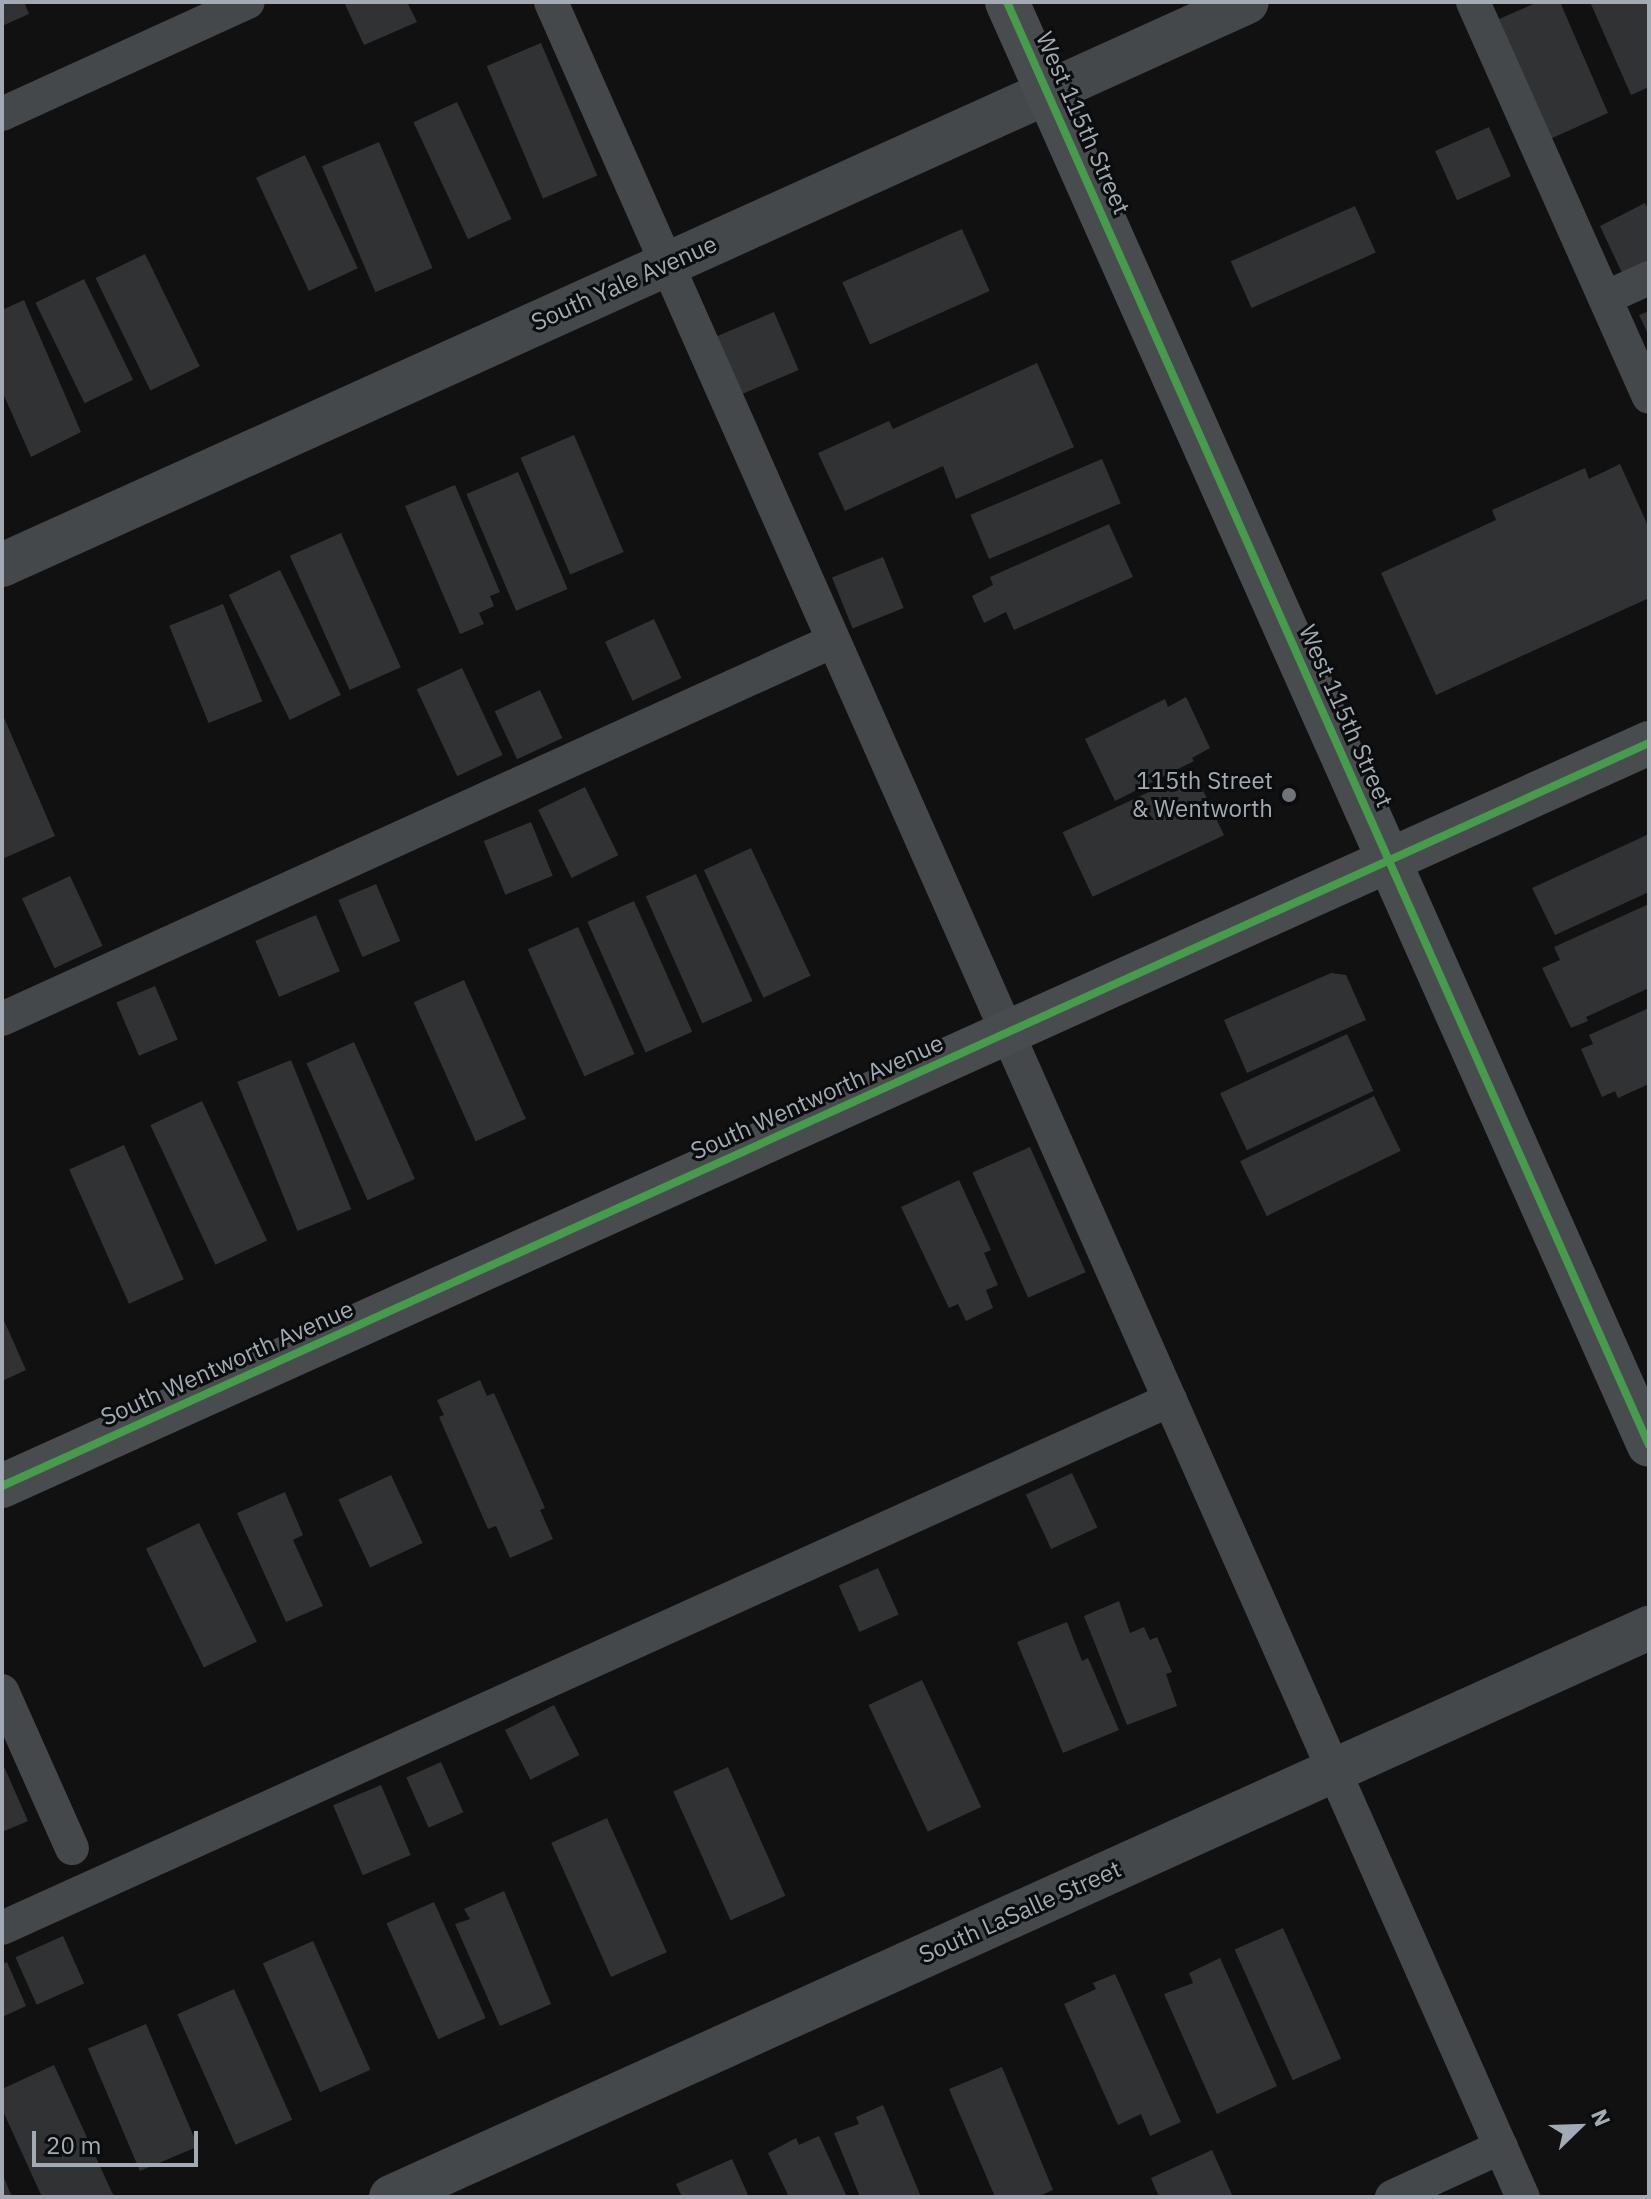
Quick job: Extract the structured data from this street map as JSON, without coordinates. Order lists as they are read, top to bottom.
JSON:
{
  "streets": {
    "street": [
      "West 115th Street",
      "South Yale Avenue",
      "South Wentworth Avenue",
      "South LaSalle Street"
    ]
  },
  "crossings": [
    ["West 115th Street", "South Yale Avenue"],
    ["West 115th Street", "South Wentworth Avenue"]
  ],
  "places": ["115th Street & Wentworth"],
  "scale_bar": "20 m",
  "north": "top right"
}
